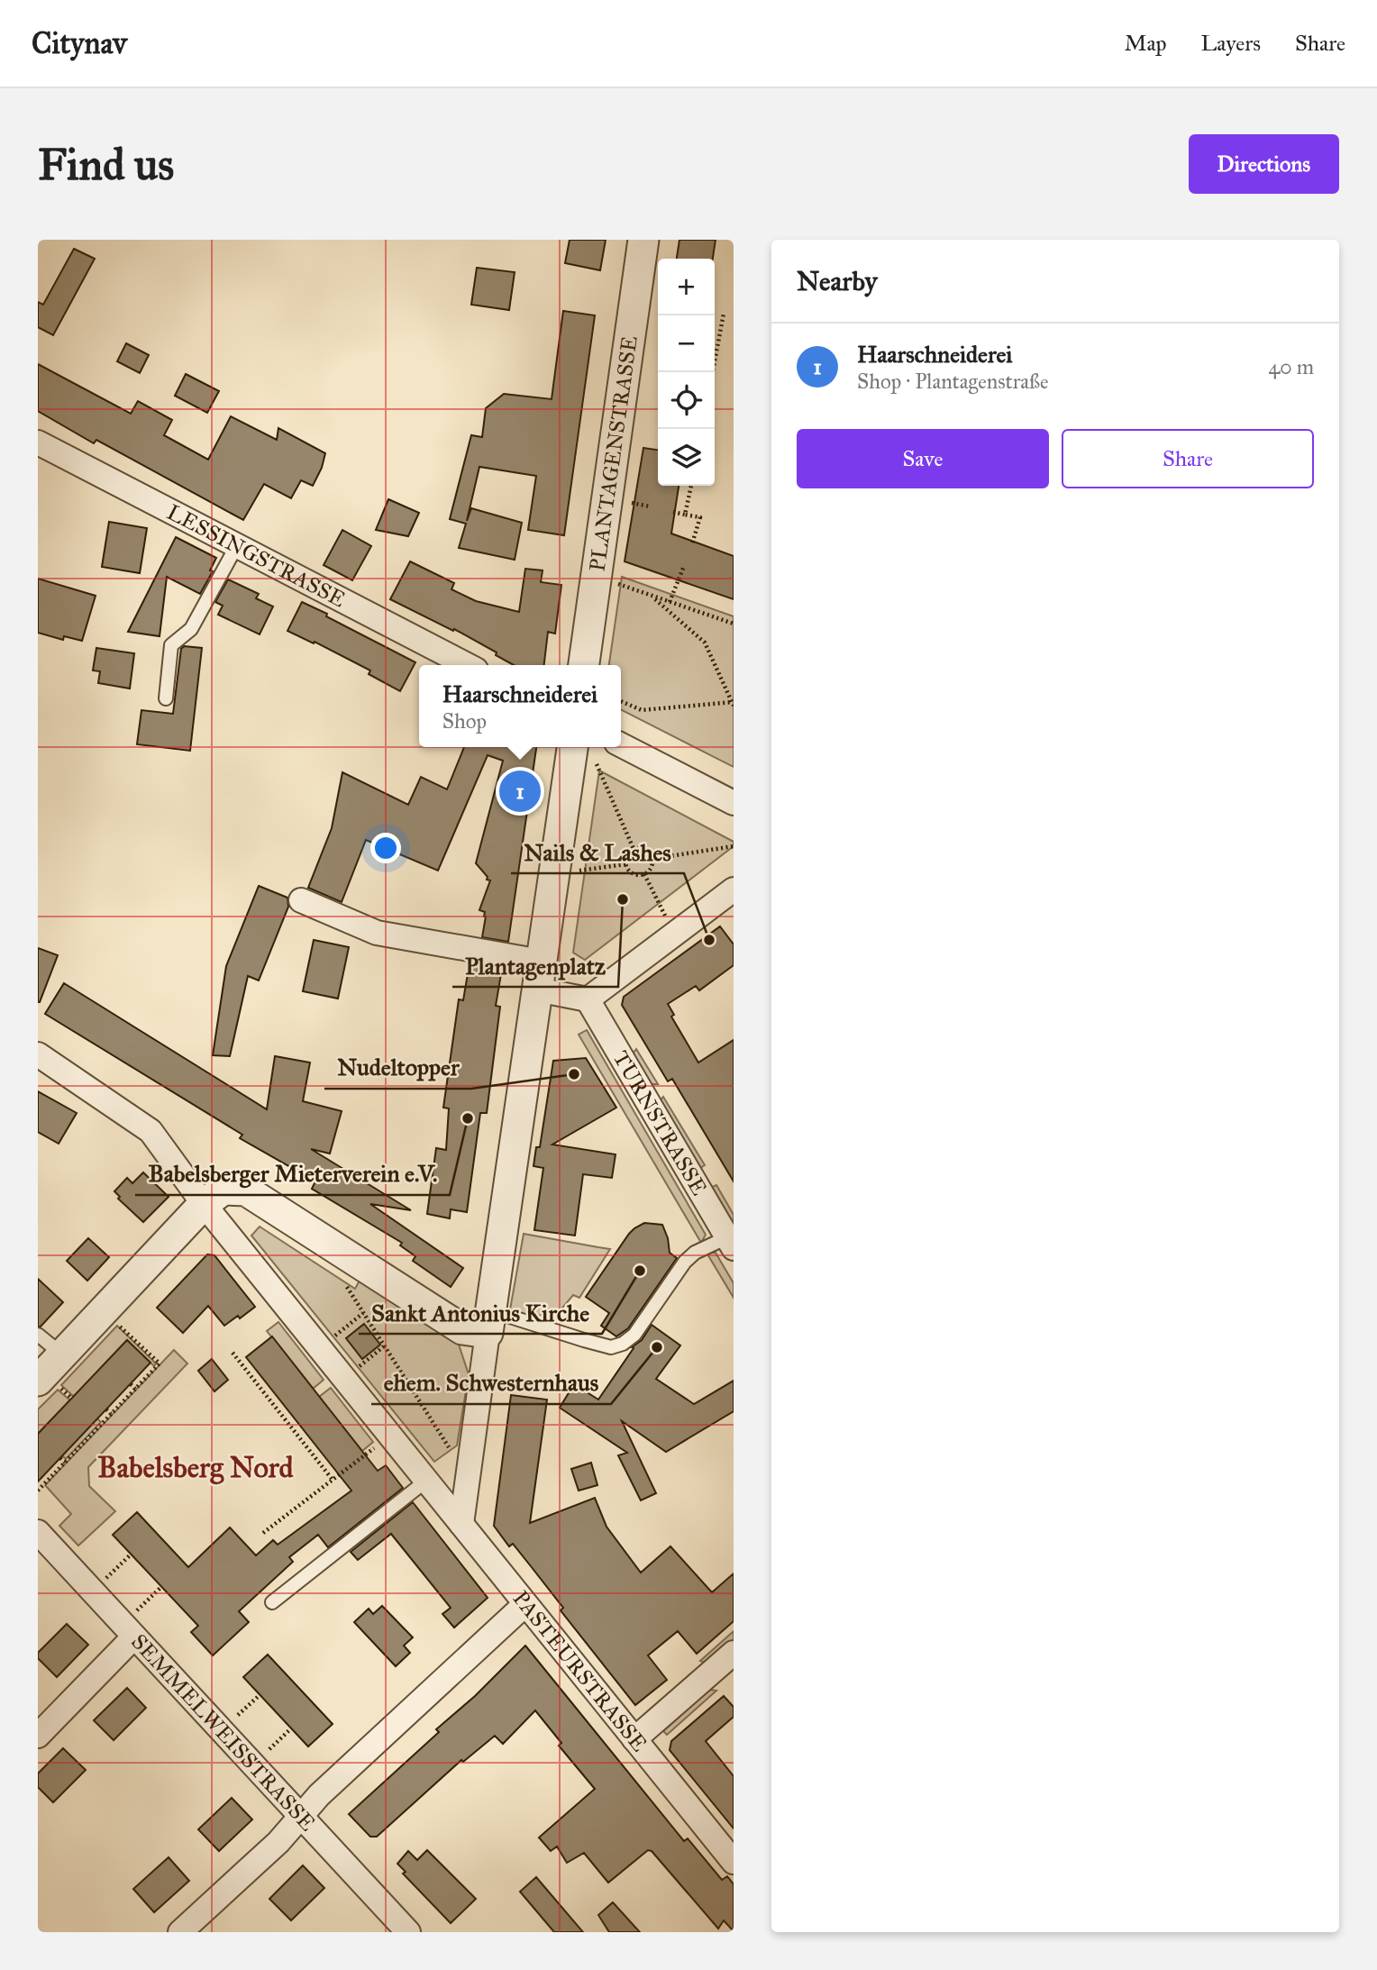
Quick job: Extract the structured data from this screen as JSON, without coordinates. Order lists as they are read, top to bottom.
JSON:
{
  "streets": {
    "street": [
      "PLANTAGENSTRASSE",
      "LESSINGSTRASSE",
      "TURNSTRASSE",
      "PASTEURSTRASSE",
      "SEMMELWEISSTRASSE"
    ]
  },
  "districts": ["Babelsberg Nord"],
  "places": [
    "Plantagenplatz",
    "Nails & Lashes",
    "Nudeltopper",
    "Babelsberger Mieterverein e.V.",
    "Sankt Antonius Kirche",
    "ehem. Schwesternhaus"
  ],
  "page": {
    "header": "Citynav",
    "nav": ["Map", "Layers", "Share"],
    "buttons": [
      "Directions",
      ["Save", "Share"]
    ],
    "title": "Find us",
    "heading": "Nearby",
    "map_buttons": ["+", "−"],
    "list": [
      {
        "mark": "1",
        "name": "Haarschneiderei",
        "note": "Shop · Plantagenstraße",
        "value": "40 m"
      }
    ],
    "popup": ["Haarschneiderei", "Shop"],
    "pins": "1"
  }
}
